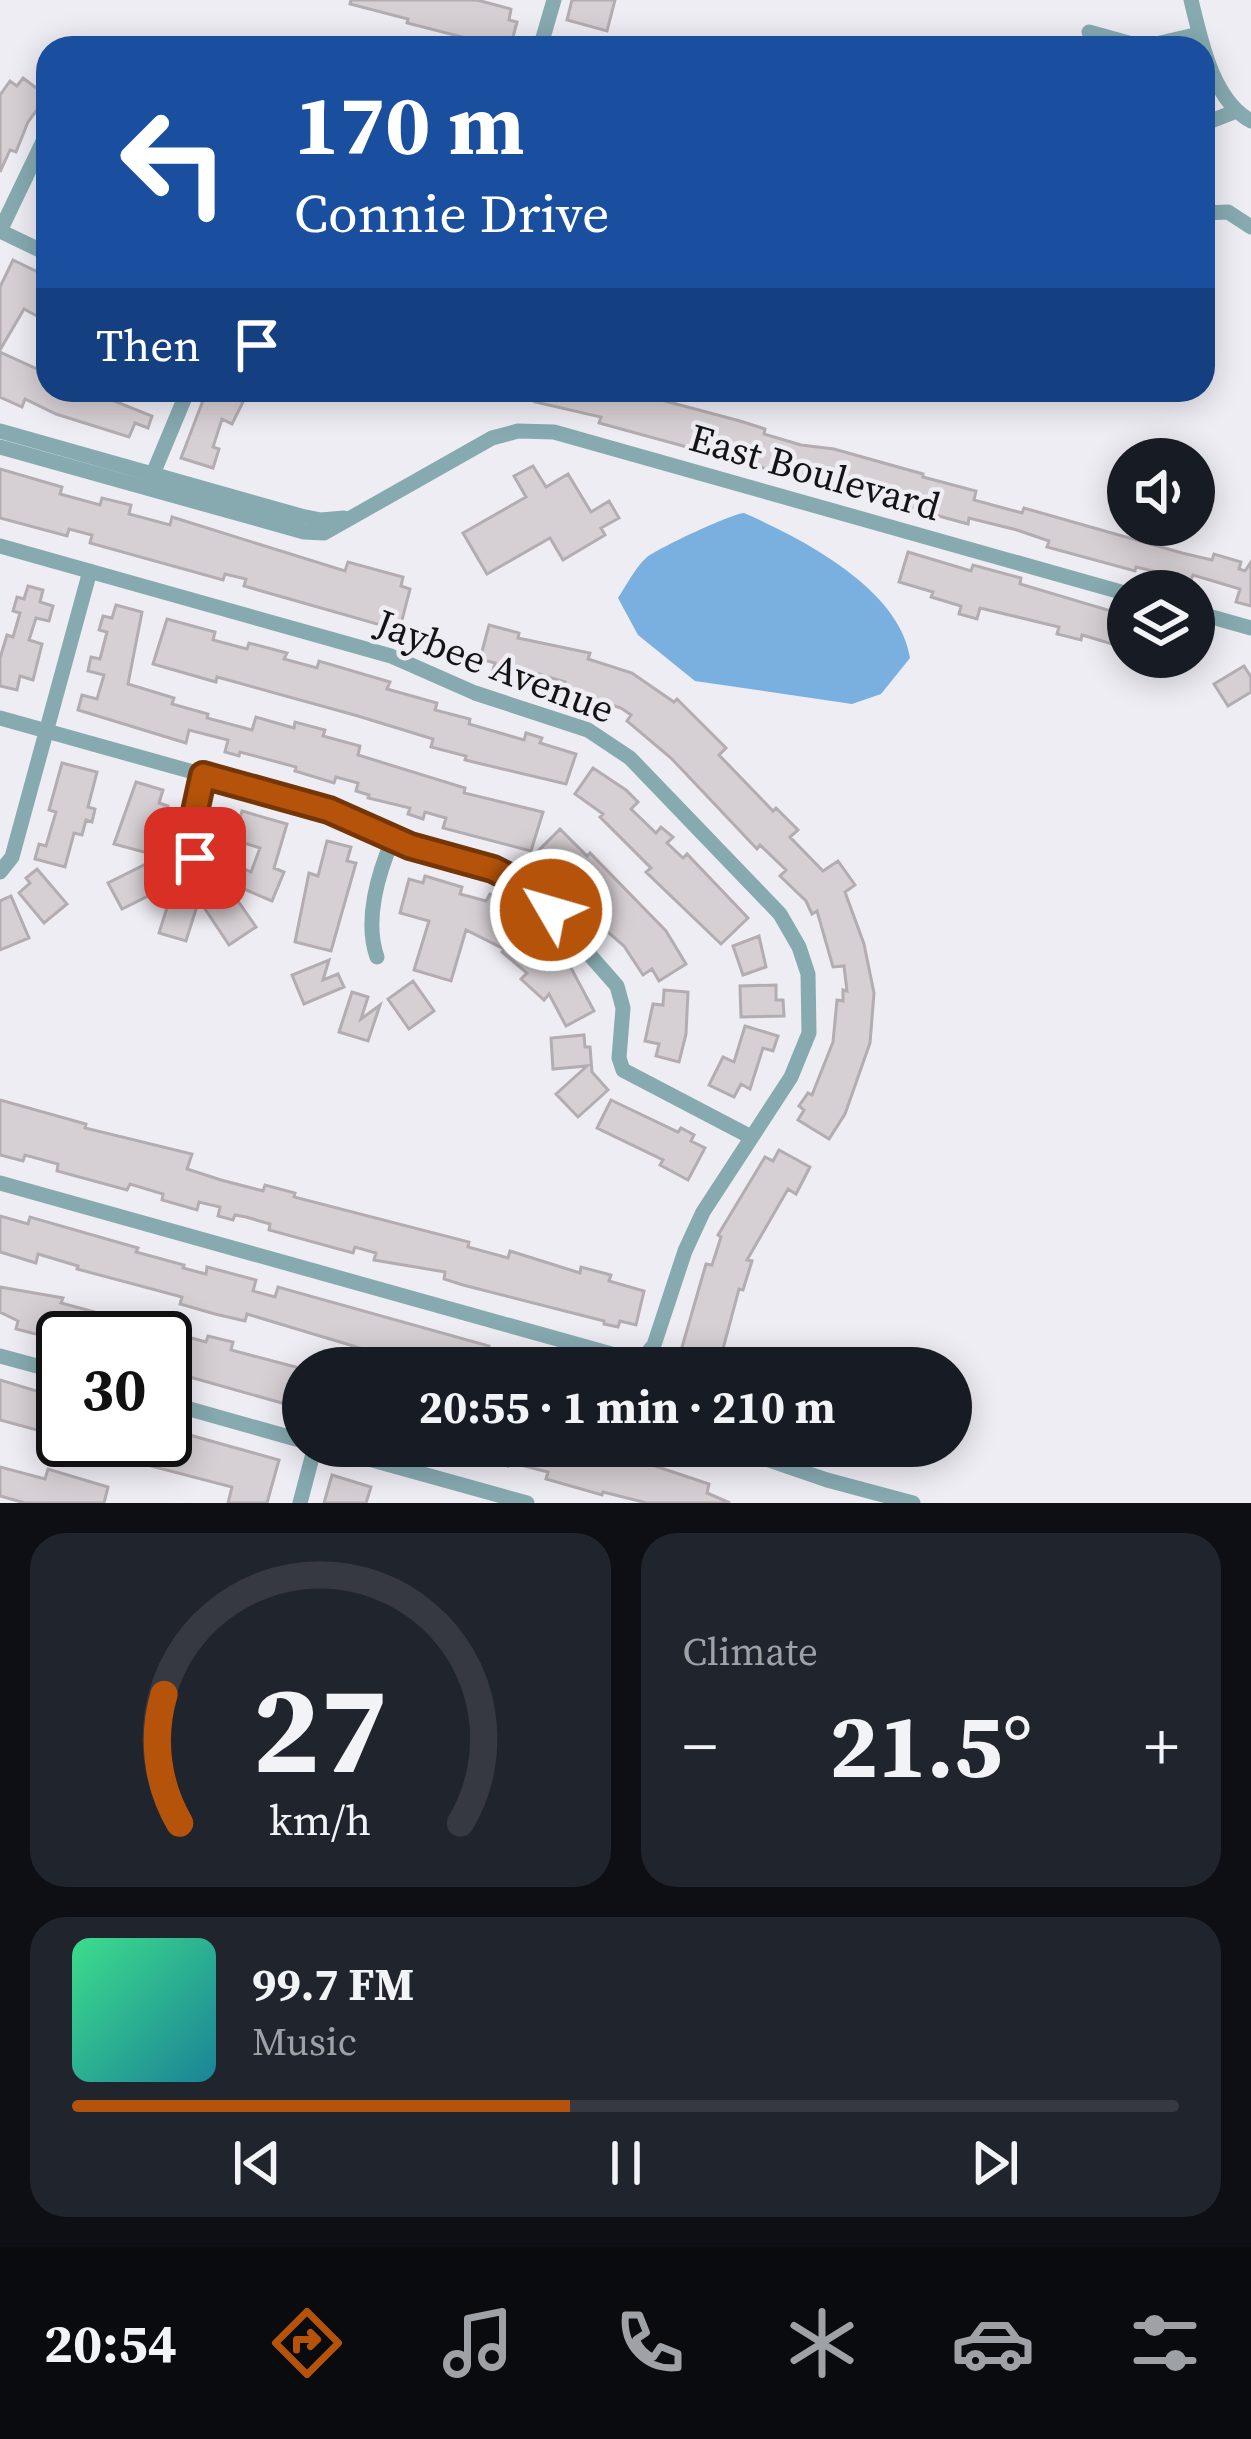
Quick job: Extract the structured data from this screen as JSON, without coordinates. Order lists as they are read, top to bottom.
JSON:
{
  "streets": {
    "street": ["East Boulevard", "Jaybee Avenue"]
  },
  "page": {
    "turn": ["170 m", "Connie Drive"],
    "then": "Then",
    "limit": "30",
    "trip": "20:55 · 1 min · 210 m",
    "tile": "Climate",
    "heat": ["−", "21.5°", "+"],
    "song": ["99.7 FM", "Music"],
    "tabs": "20:54",
    "gauge": ["27", "km/h"]
  }
}
